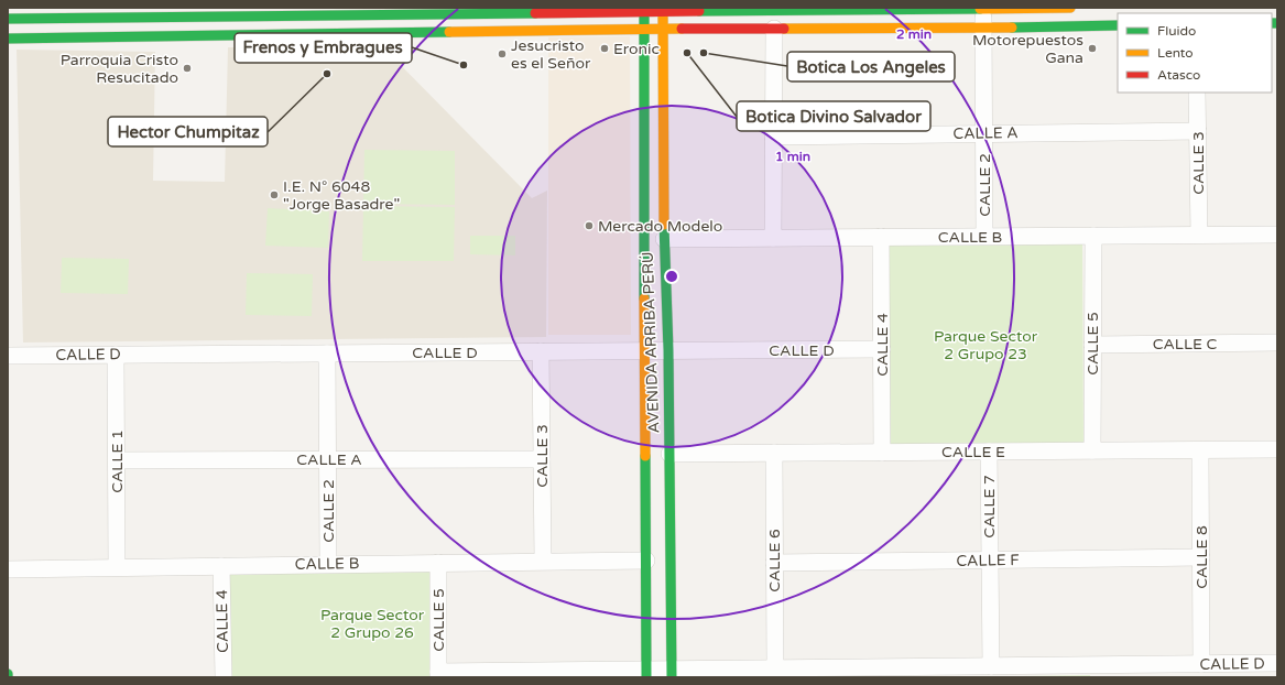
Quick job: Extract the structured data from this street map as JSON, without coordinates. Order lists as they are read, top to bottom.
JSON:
{
  "streets": {
    "street": [
      "CALLE A",
      "CALLE 3",
      "CALLE 2",
      "CALLE B",
      "AVENIDA ARRIBA PERÚ",
      "CALLE 5",
      "CALLE C",
      "CALLE 4",
      "CALLE D",
      "CALLE E",
      "CALLE 1",
      "CALLE 7",
      "CALLE 8",
      "CALLE 6",
      "CALLE F"
    ]
  },
  "crossings": [
    ["CALLE A", "CALLE 3"],
    ["CALLE A", "CALLE 2"],
    ["CALLE A", "CALLE 1"],
    ["CALLE 3", "CALLE B"],
    ["CALLE 3", "CALLE D"],
    ["CALLE 2", "CALLE B"],
    ["CALLE 2", "CALLE D"],
    ["CALLE B", "AVENIDA ARRIBA PERÚ"],
    ["CALLE B", "CALLE 5"],
    ["CALLE B", "CALLE 4"],
    ["CALLE B", "CALLE 1"],
    ["AVENIDA ARRIBA PERÚ", "CALLE D"],
    ["AVENIDA ARRIBA PERÚ", "CALLE E"],
    ["CALLE 5", "CALLE C"],
    ["CALLE 5", "CALLE E"],
    ["CALLE 4", "CALLE D"],
    ["CALLE 4", "CALLE E"],
    ["CALLE D", "CALLE 1"],
    ["CALLE D", "CALLE 7"],
    ["CALLE D", "CALLE 8"],
    ["CALLE D", "CALLE 6"],
    ["CALLE E", "CALLE 7"],
    ["CALLE E", "CALLE 8"],
    ["CALLE E", "CALLE 6"],
    ["CALLE 7", "CALLE F"],
    ["CALLE 8", "CALLE F"],
    ["CALLE 6", "CALLE F"]
  ],
  "parks": ["Parque Sector 2 Grupo 23", "Parque Sector 2 Grupo 26"],
  "places": [
    "Eronic",
    "Motorepuestos Gana",
    "Botica Divino Salvador",
    "Botica Los Angeles",
    "Jesucristo es el Señor",
    "Frenos y Embragues",
    "Parroquia Cristo Resucitado",
    "Hector Chumpitaz",
    "I.E. N° 6048 \"Jorge Basadre\"",
    "Mercado Modelo"
  ],
  "legend": ["Fluido", "Lento", "Atasco"],
  "rings": ["2 min", "1 min"]
}
